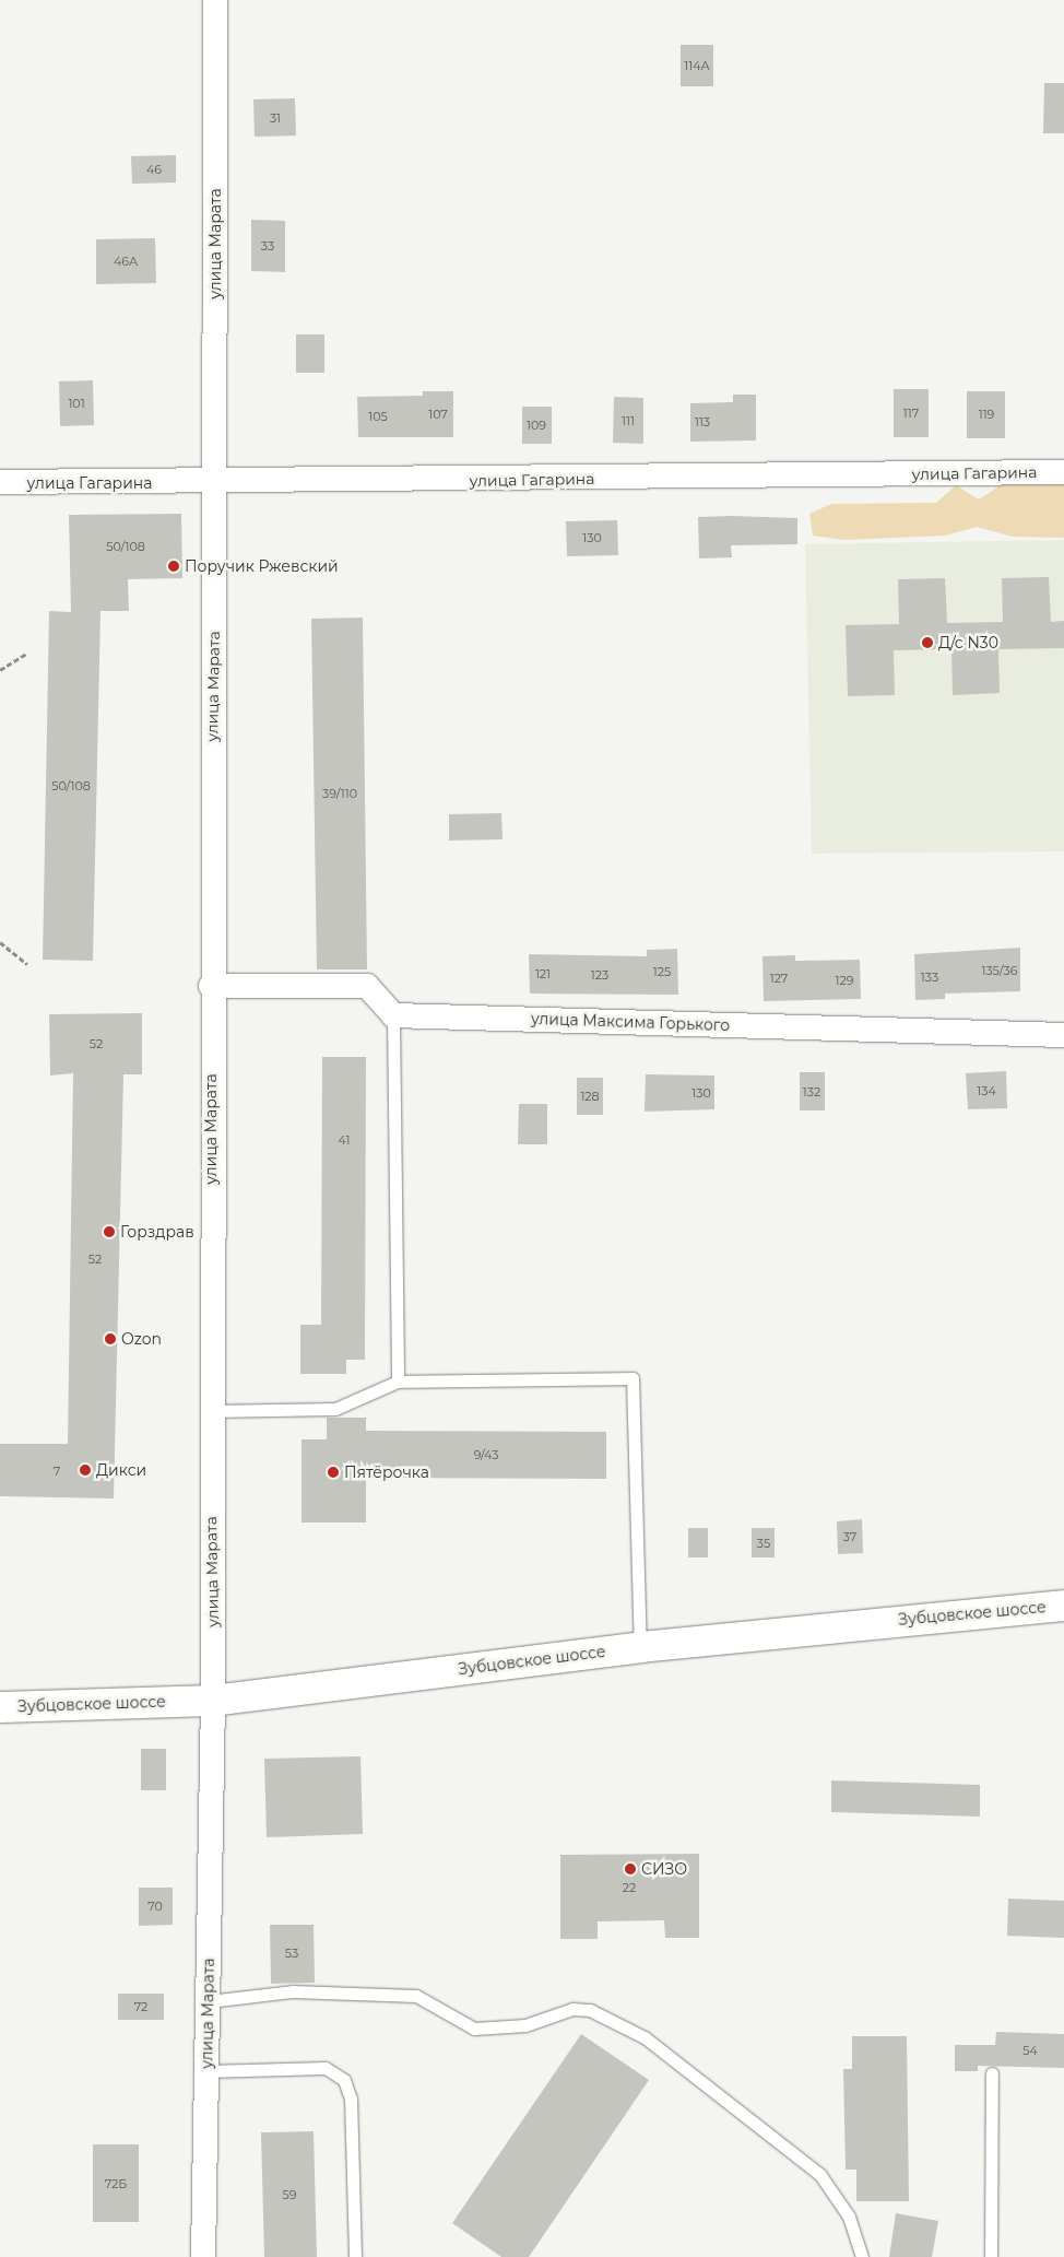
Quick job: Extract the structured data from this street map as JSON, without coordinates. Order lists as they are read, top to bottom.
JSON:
{
  "streets": {
    "main road": ["Зубцовское шоссе"],
    "street": ["улица Марата", "улица Гагарина", "улица Максима Горького"]
  },
  "crossings": [
    ["улица Марата", "улица Гагарина"],
    ["улица Марата", "Зубцовское шоссе"]
  ],
  "places": [
    "Поручик Ржевский",
    "Д/с N30",
    "Горздрав",
    "Ozon",
    "Дикси",
    "Пятёрочка",
    "СИЗО"
  ],
  "house_numbers": [
    "114А",
    "31",
    "46",
    "33",
    "46А",
    "101",
    "117",
    "107",
    "119",
    "105",
    "111",
    "113",
    "109",
    "130",
    "50/108",
    "50/108",
    "39/110",
    "135/36",
    "125",
    "121",
    "123",
    "133",
    "127",
    "129",
    "52",
    "134",
    "132",
    "130",
    "128",
    "41",
    "52",
    "9/43",
    "7",
    "37",
    "35",
    "22",
    "70",
    "53",
    "72",
    "54",
    "72Б",
    "59"
  ]
}
